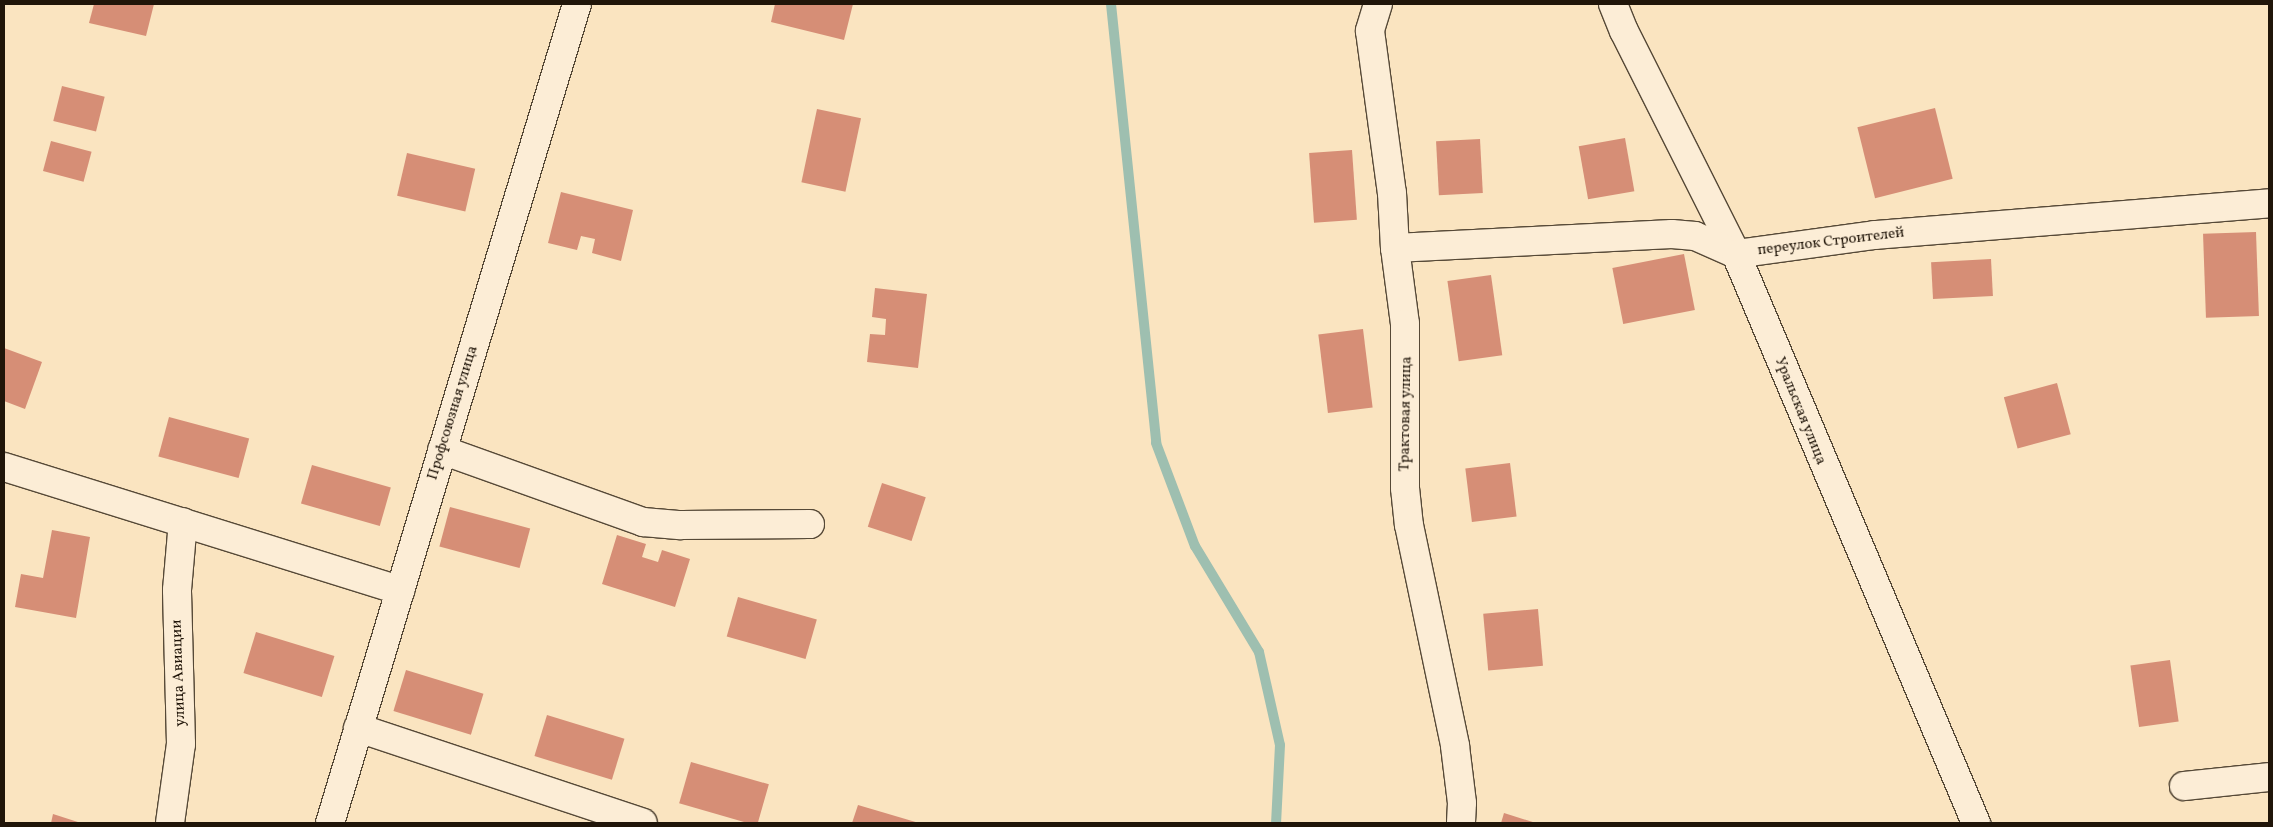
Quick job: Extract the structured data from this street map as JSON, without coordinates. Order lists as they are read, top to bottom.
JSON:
{
  "streets": {
    "street": [
      "переулок Строителей",
      "Уральская улица",
      "Профсоюзная улица",
      "Трактовая улица",
      "улица Авиации"
    ]
  },
  "crossings": [
    ["переулок Строителей", "Уральская улица"],
    ["переулок Строителей", "Трактовая улица"]
  ]
}
